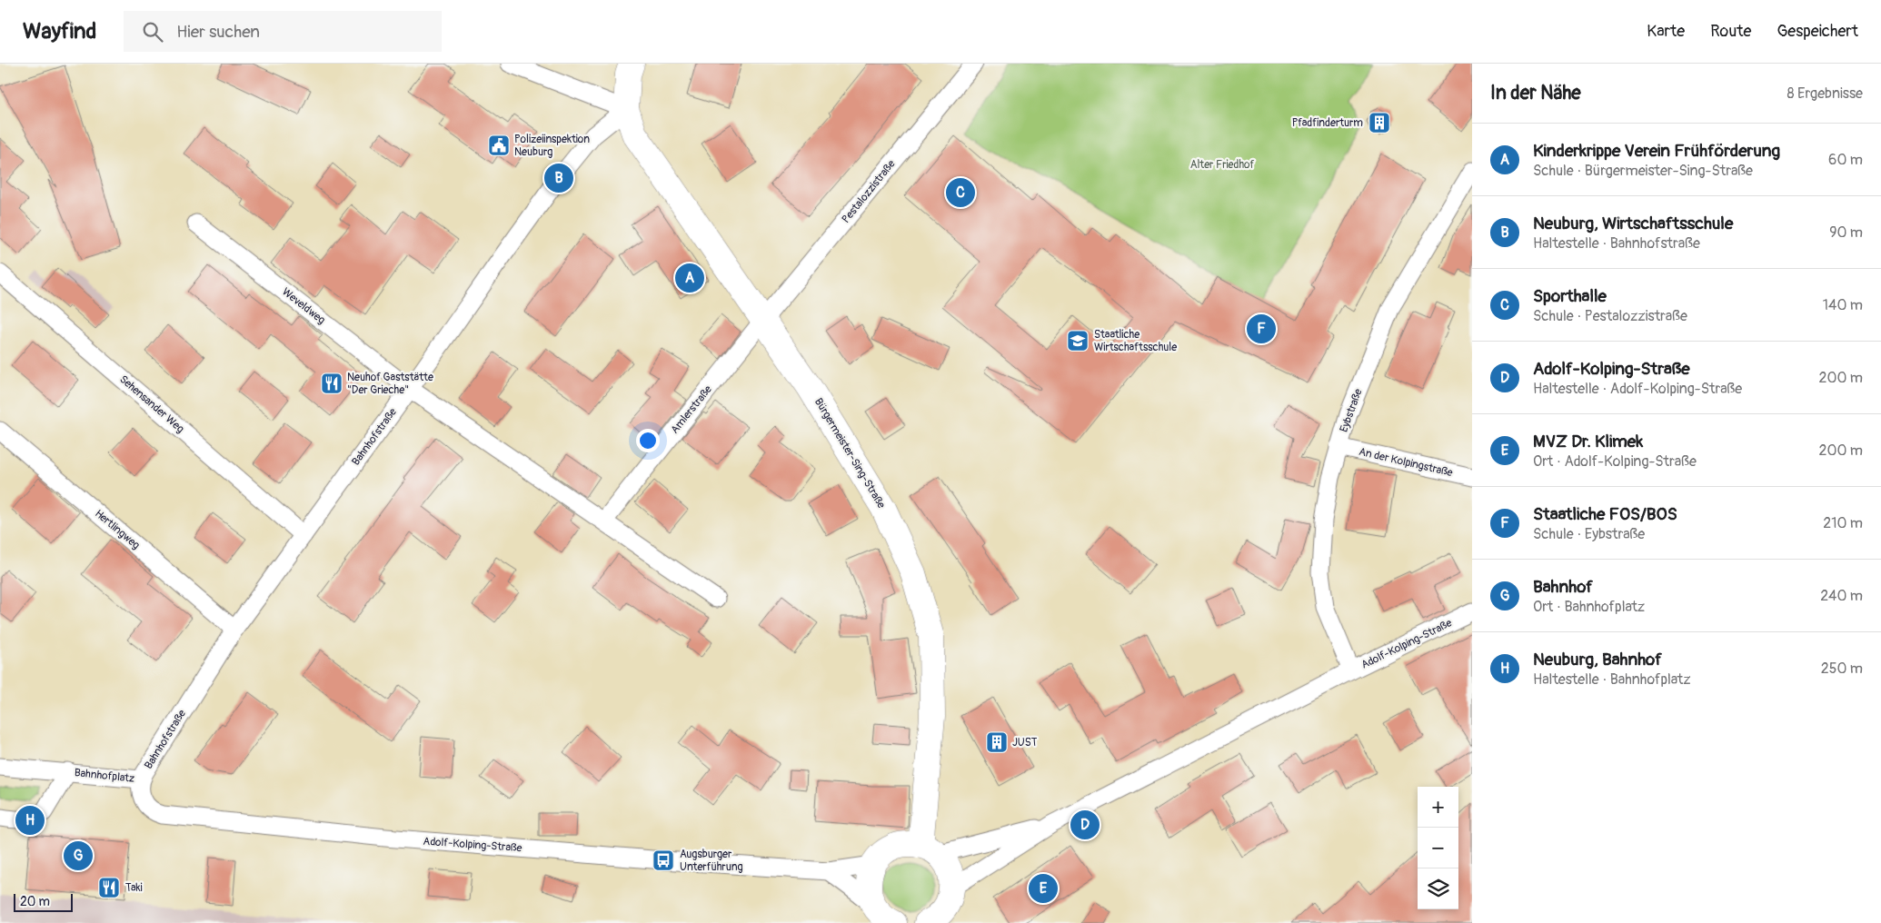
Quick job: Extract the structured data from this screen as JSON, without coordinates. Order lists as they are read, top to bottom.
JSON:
{
  "streets": {
    "main road": ["Bürgermeister-Sing-Straße"],
    "street": [
      "Pestalozzistraße",
      "Weveldweg",
      "Sehensander Weg",
      "Amlerstraße",
      "Eybstraße",
      "Bahnhofstraße",
      "An der Kolpingstraße",
      "Hertlingweg",
      "Adolf-Kolping-Straße",
      "Bahnhofplatz"
    ]
  },
  "crossings": [
    ["Pestalozzistraße", "Amlerstraße"],
    ["Pestalozzistraße", "Bürgermeister-Sing-Straße"],
    ["Weveldweg", "Bahnhofstraße"],
    ["Sehensander Weg", "Bahnhofstraße"],
    ["Amlerstraße", "Bürgermeister-Sing-Straße"],
    ["Eybstraße", "An der Kolpingstraße"],
    ["Eybstraße", "Adolf-Kolping-Straße"],
    ["Bahnhofstraße", "Bürgermeister-Sing-Straße"],
    ["Bahnhofstraße", "Hertlingweg"],
    ["Bahnhofstraße", "Adolf-Kolping-Straße"],
    ["Bahnhofstraße", "Bahnhofplatz"],
    ["Bürgermeister-Sing-Straße", "Adolf-Kolping-Straße"],
    ["Adolf-Kolping-Straße", "Bahnhofplatz"]
  ],
  "parks": ["Alter Friedhof"],
  "places": {
    "building": ["Pfadfinderturm", "JUST"],
    "public building": ["Polizeiinspektion Neuburg"],
    "school or university": ["Staatliche Wirtschaftsschule"],
    "restaurant": ["Neuhof Gaststätte \"Der Grieche\"", "Taki"],
    "bus stop": ["Augsburger Unterführung"]
  },
  "scale_bar": "20 m",
  "page": {
    "header": "Wayfind",
    "search": "Hier suchen",
    "nav": ["Karte", "Route", "Gespeichert"],
    "heading": ["In der Nähe", "8 Ergebnisse"],
    "list": [
      {
        "mark": "A",
        "name": "Kinderkrippe Verein Frühförderung",
        "note": "Schule · Bürgermeister-Sing-Straße",
        "value": "60 m"
      },
      {
        "mark": "B",
        "name": "Neuburg, Wirtschaftsschule",
        "note": "Haltestelle · Bahnhofstraße",
        "value": "90 m"
      },
      {
        "mark": "C",
        "name": "Sporthalle",
        "note": "Schule · Pestalozzistraße",
        "value": "140 m"
      },
      {
        "mark": "D",
        "name": "Adolf-Kolping-Straße",
        "note": "Haltestelle · Adolf-Kolping-Straße",
        "value": "200 m"
      },
      {
        "mark": "E",
        "name": "MVZ Dr. Klimek",
        "note": "Ort · Adolf-Kolping-Straße",
        "value": "200 m"
      },
      {
        "mark": "F",
        "name": "Staatliche FOS/BOS",
        "note": "Schule · Eybstraße",
        "value": "210 m"
      },
      {
        "mark": "G",
        "name": "Bahnhof",
        "note": "Ort · Bahnhofplatz",
        "value": "240 m"
      },
      {
        "mark": "H",
        "name": "Neuburg, Bahnhof",
        "note": "Haltestelle · Bahnhofplatz",
        "value": "250 m"
      }
    ],
    "pins": [
      "B",
      "C",
      "A",
      "F",
      "H",
      "D",
      "G",
      "E"
    ],
    "map_buttons": ["+", "−"],
    "scale": "20 m"
  }
}
